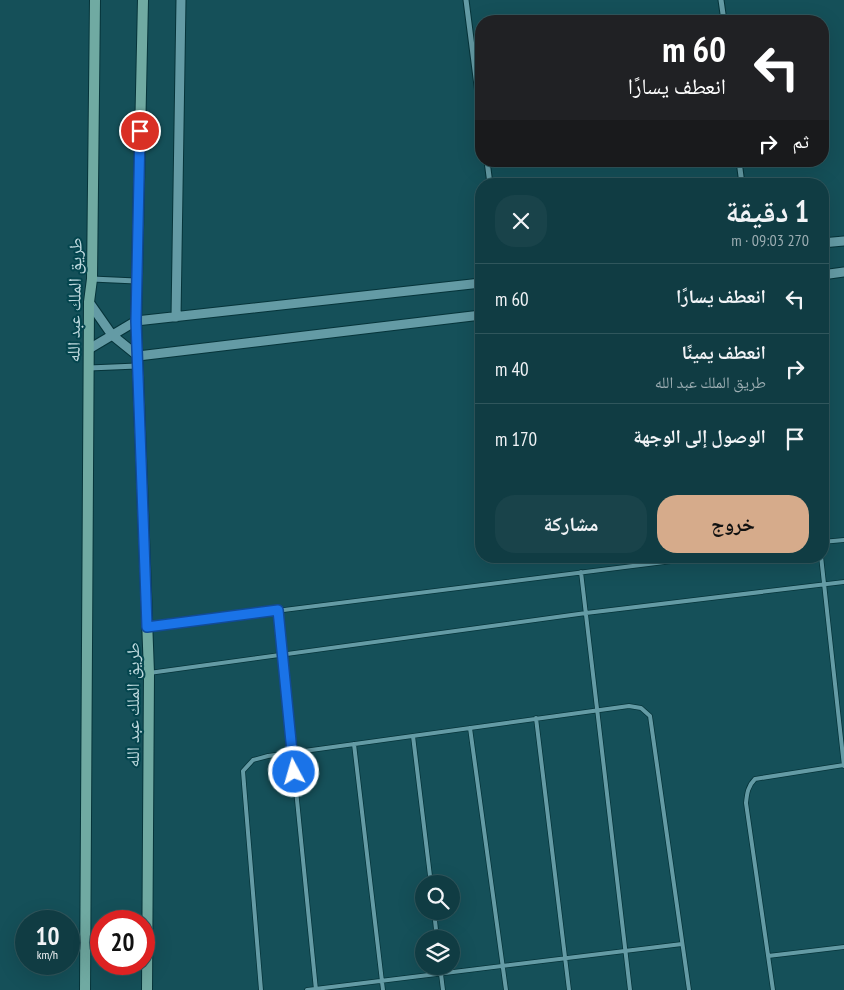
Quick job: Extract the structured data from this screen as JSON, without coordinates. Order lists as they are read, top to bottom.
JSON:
{
  "streets": {
    "main road": ["طريق الملك عبد الله"]
  },
  "page": {
    "turn": ["60 m", "انعطف يسارًا"],
    "then": "ثم",
    "heading": ["1 دقيقة", "270 m · 09:03"],
    "list": [
      {
        "name": "انعطف يسارًا",
        "value": "60 m"
      },
      {
        "name": "انعطف يمينًا",
        "note": "طريق الملك عبد الله",
        "value": "40 m"
      },
      {
        "name": "الوصول إلى الوجهة",
        "value": "170 m"
      }
    ],
    "buttons": ["خروج", "مشاركة"],
    "speed": "10 km/h",
    "limit": "20"
  }
}
